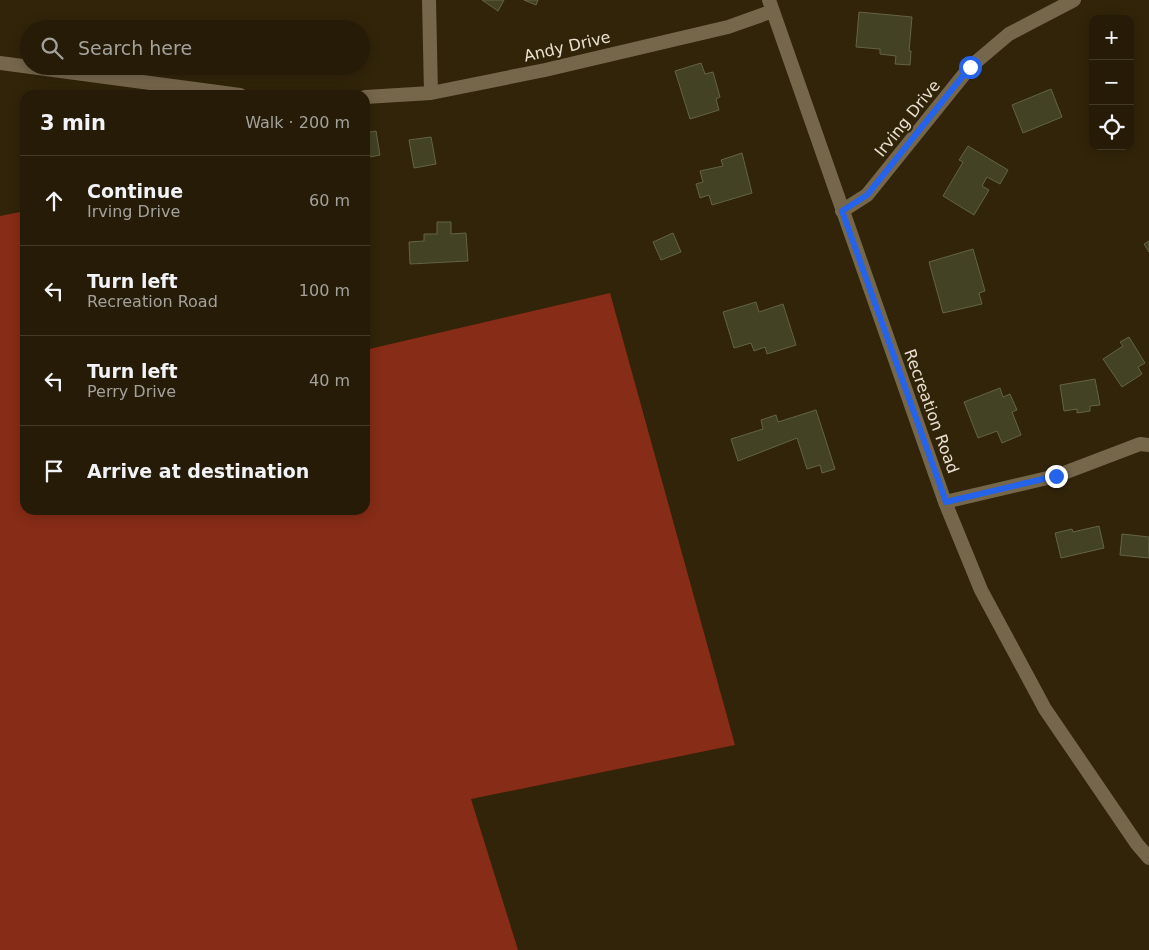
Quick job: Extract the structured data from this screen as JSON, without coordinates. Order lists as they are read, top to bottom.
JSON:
{
  "streets": {
    "street": ["Andy Drive", "Irving Drive", "Recreation Road"]
  },
  "crossings": [
    ["Andy Drive", "Recreation Road"],
    ["Irving Drive", "Recreation Road"]
  ],
  "page": {
    "map_buttons": ["+", "−"],
    "search": "Search here",
    "heading": ["3 min", "Walk · 200 m"],
    "list": [
      ["Continue", "Irving Drive", "60 m"],
      ["Turn left", "Recreation Road", "100 m"],
      ["Turn left", "Perry Drive", "40 m"],
      "Arrive at destination"
    ]
  }
}
